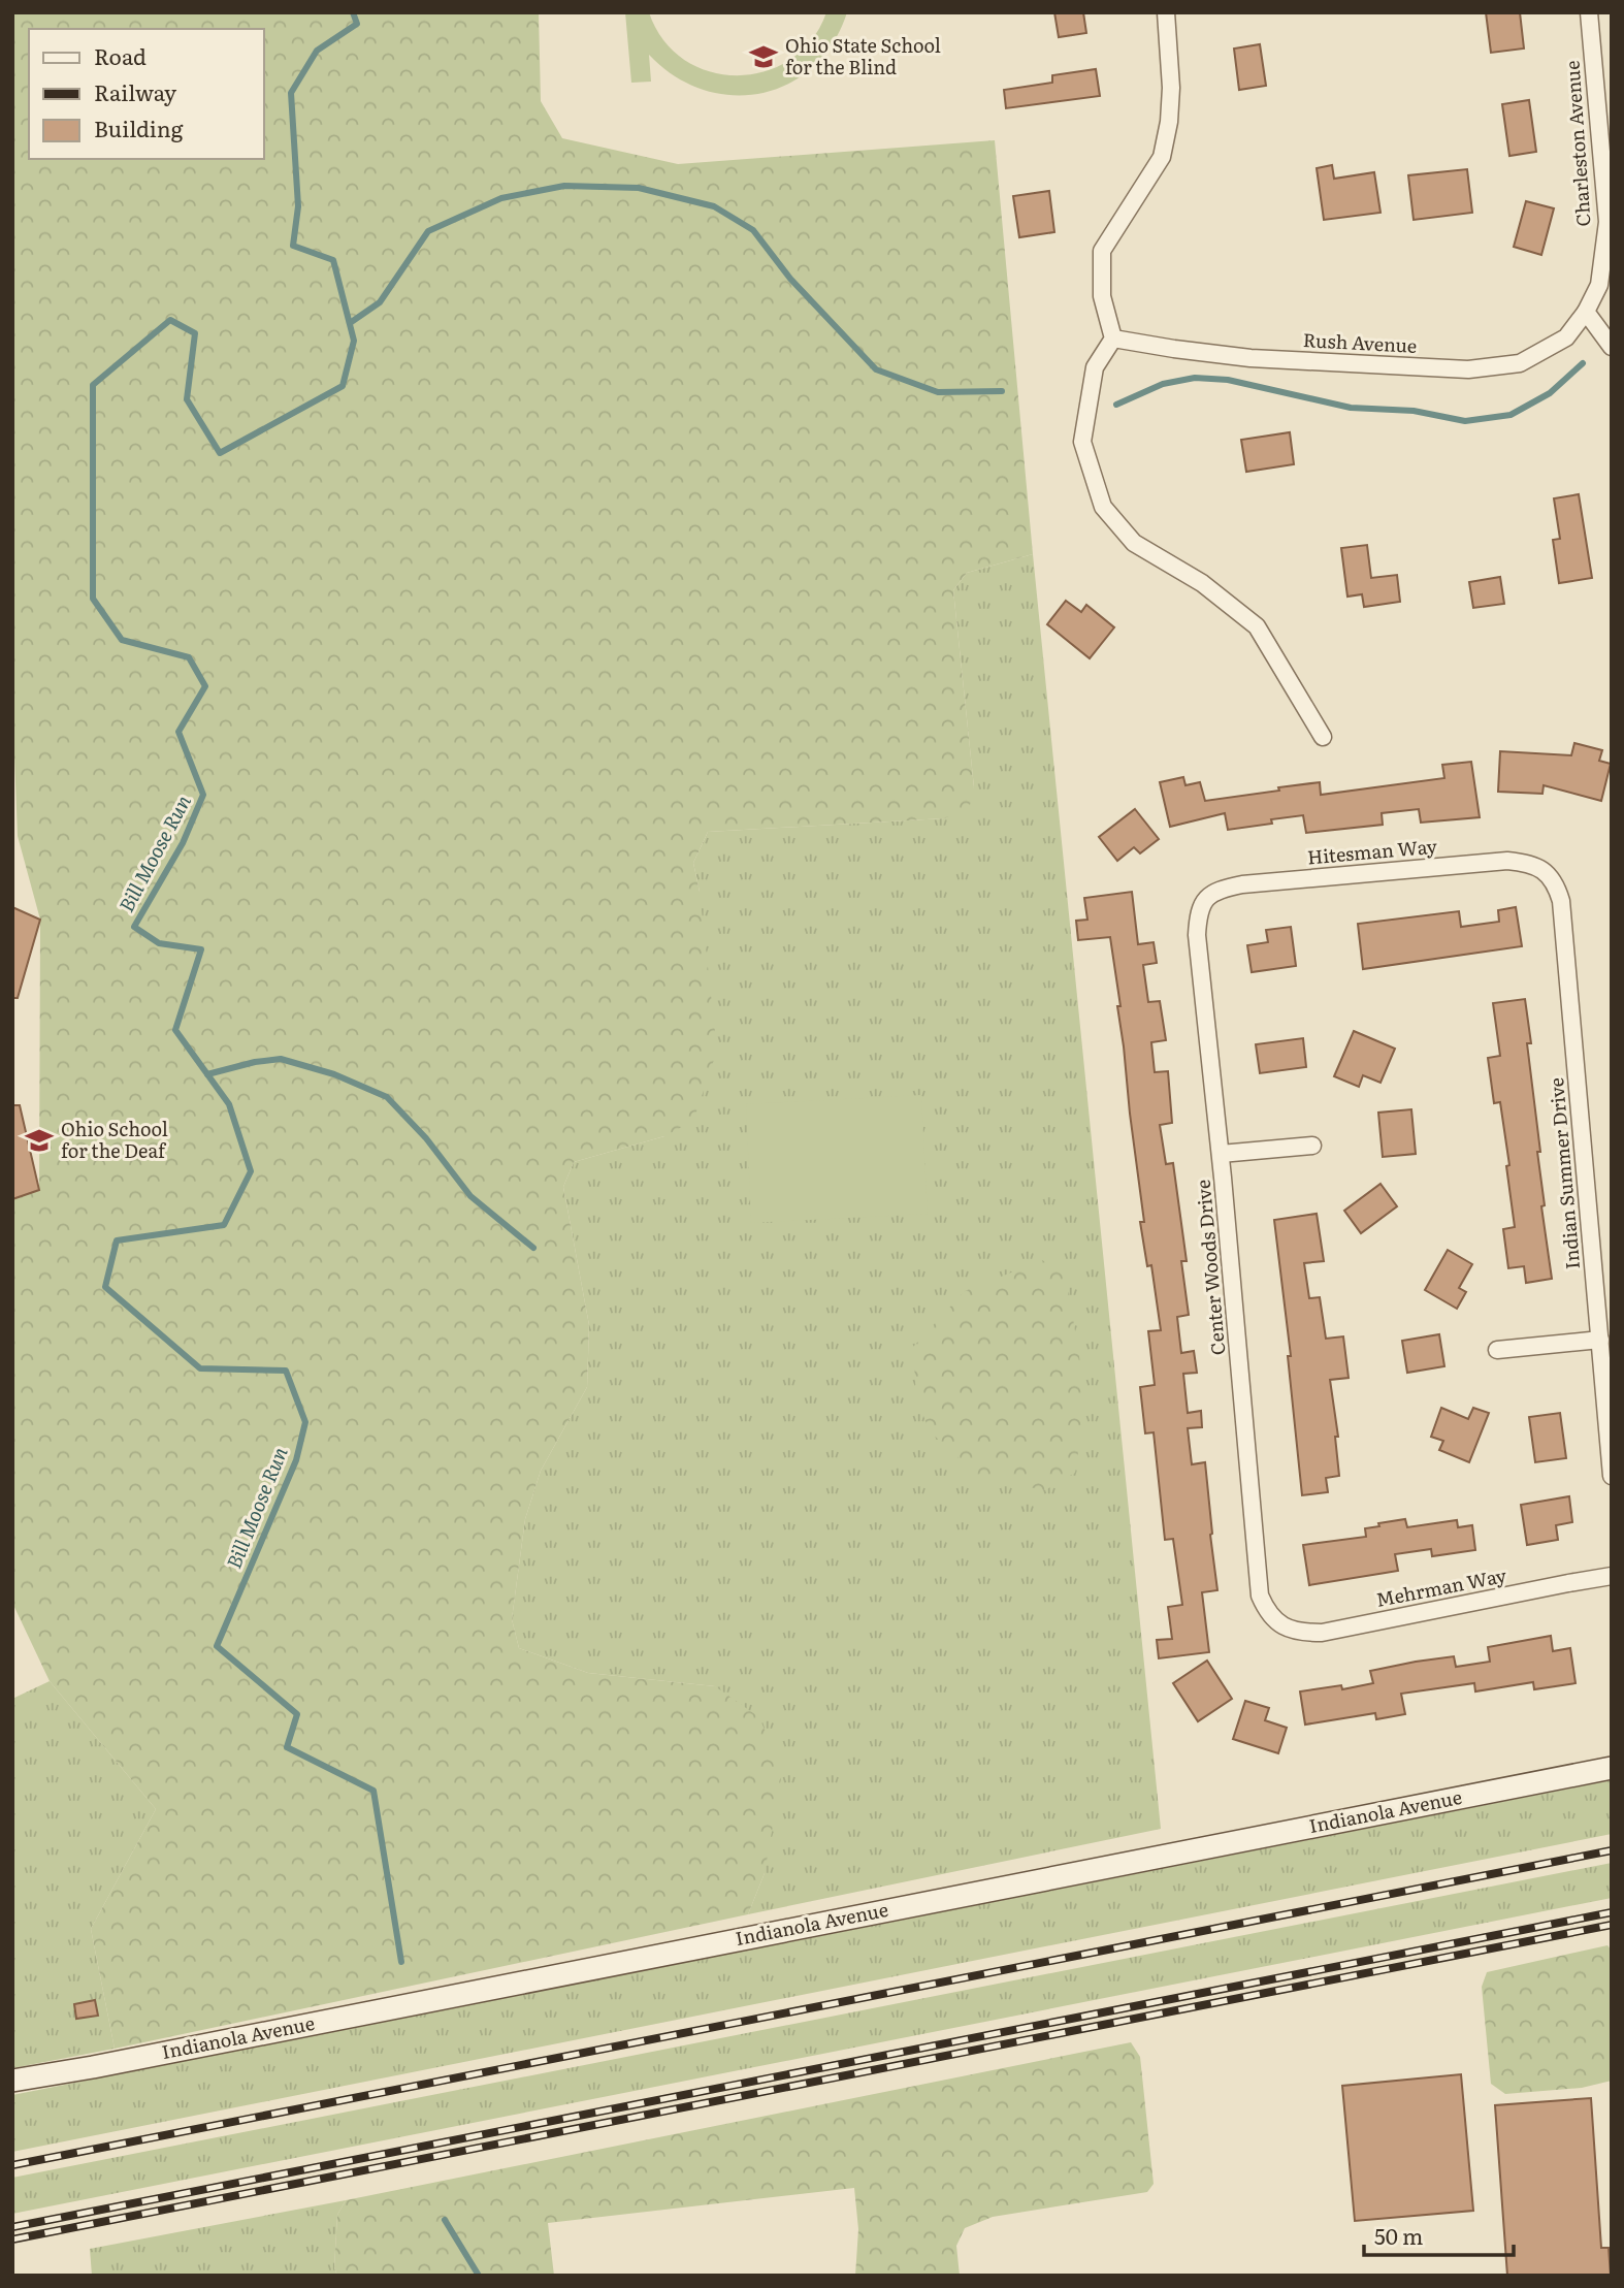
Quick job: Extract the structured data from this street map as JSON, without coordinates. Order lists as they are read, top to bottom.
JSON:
{
  "streets": {
    "main road": ["Indianola Avenue"],
    "street": [
      "Charleston Avenue",
      "Rush Avenue",
      "Hitesman Way",
      "Indian Summer Drive",
      "Center Woods Drive",
      "Mehrman Way"
    ]
  },
  "crossings": [
    ["Charleston Avenue", "Rush Avenue"],
    ["Hitesman Way", "Indian Summer Drive"],
    ["Hitesman Way", "Center Woods Drive"],
    ["Center Woods Drive", "Mehrman Way"]
  ],
  "water": ["Bill Moose Run"],
  "places": {
    "school or university": ["Ohio State School for the Blind", "Ohio School for the Deaf"]
  },
  "legend": ["Road", "Railway", "Building"],
  "scale_bar": "50 m"
}
